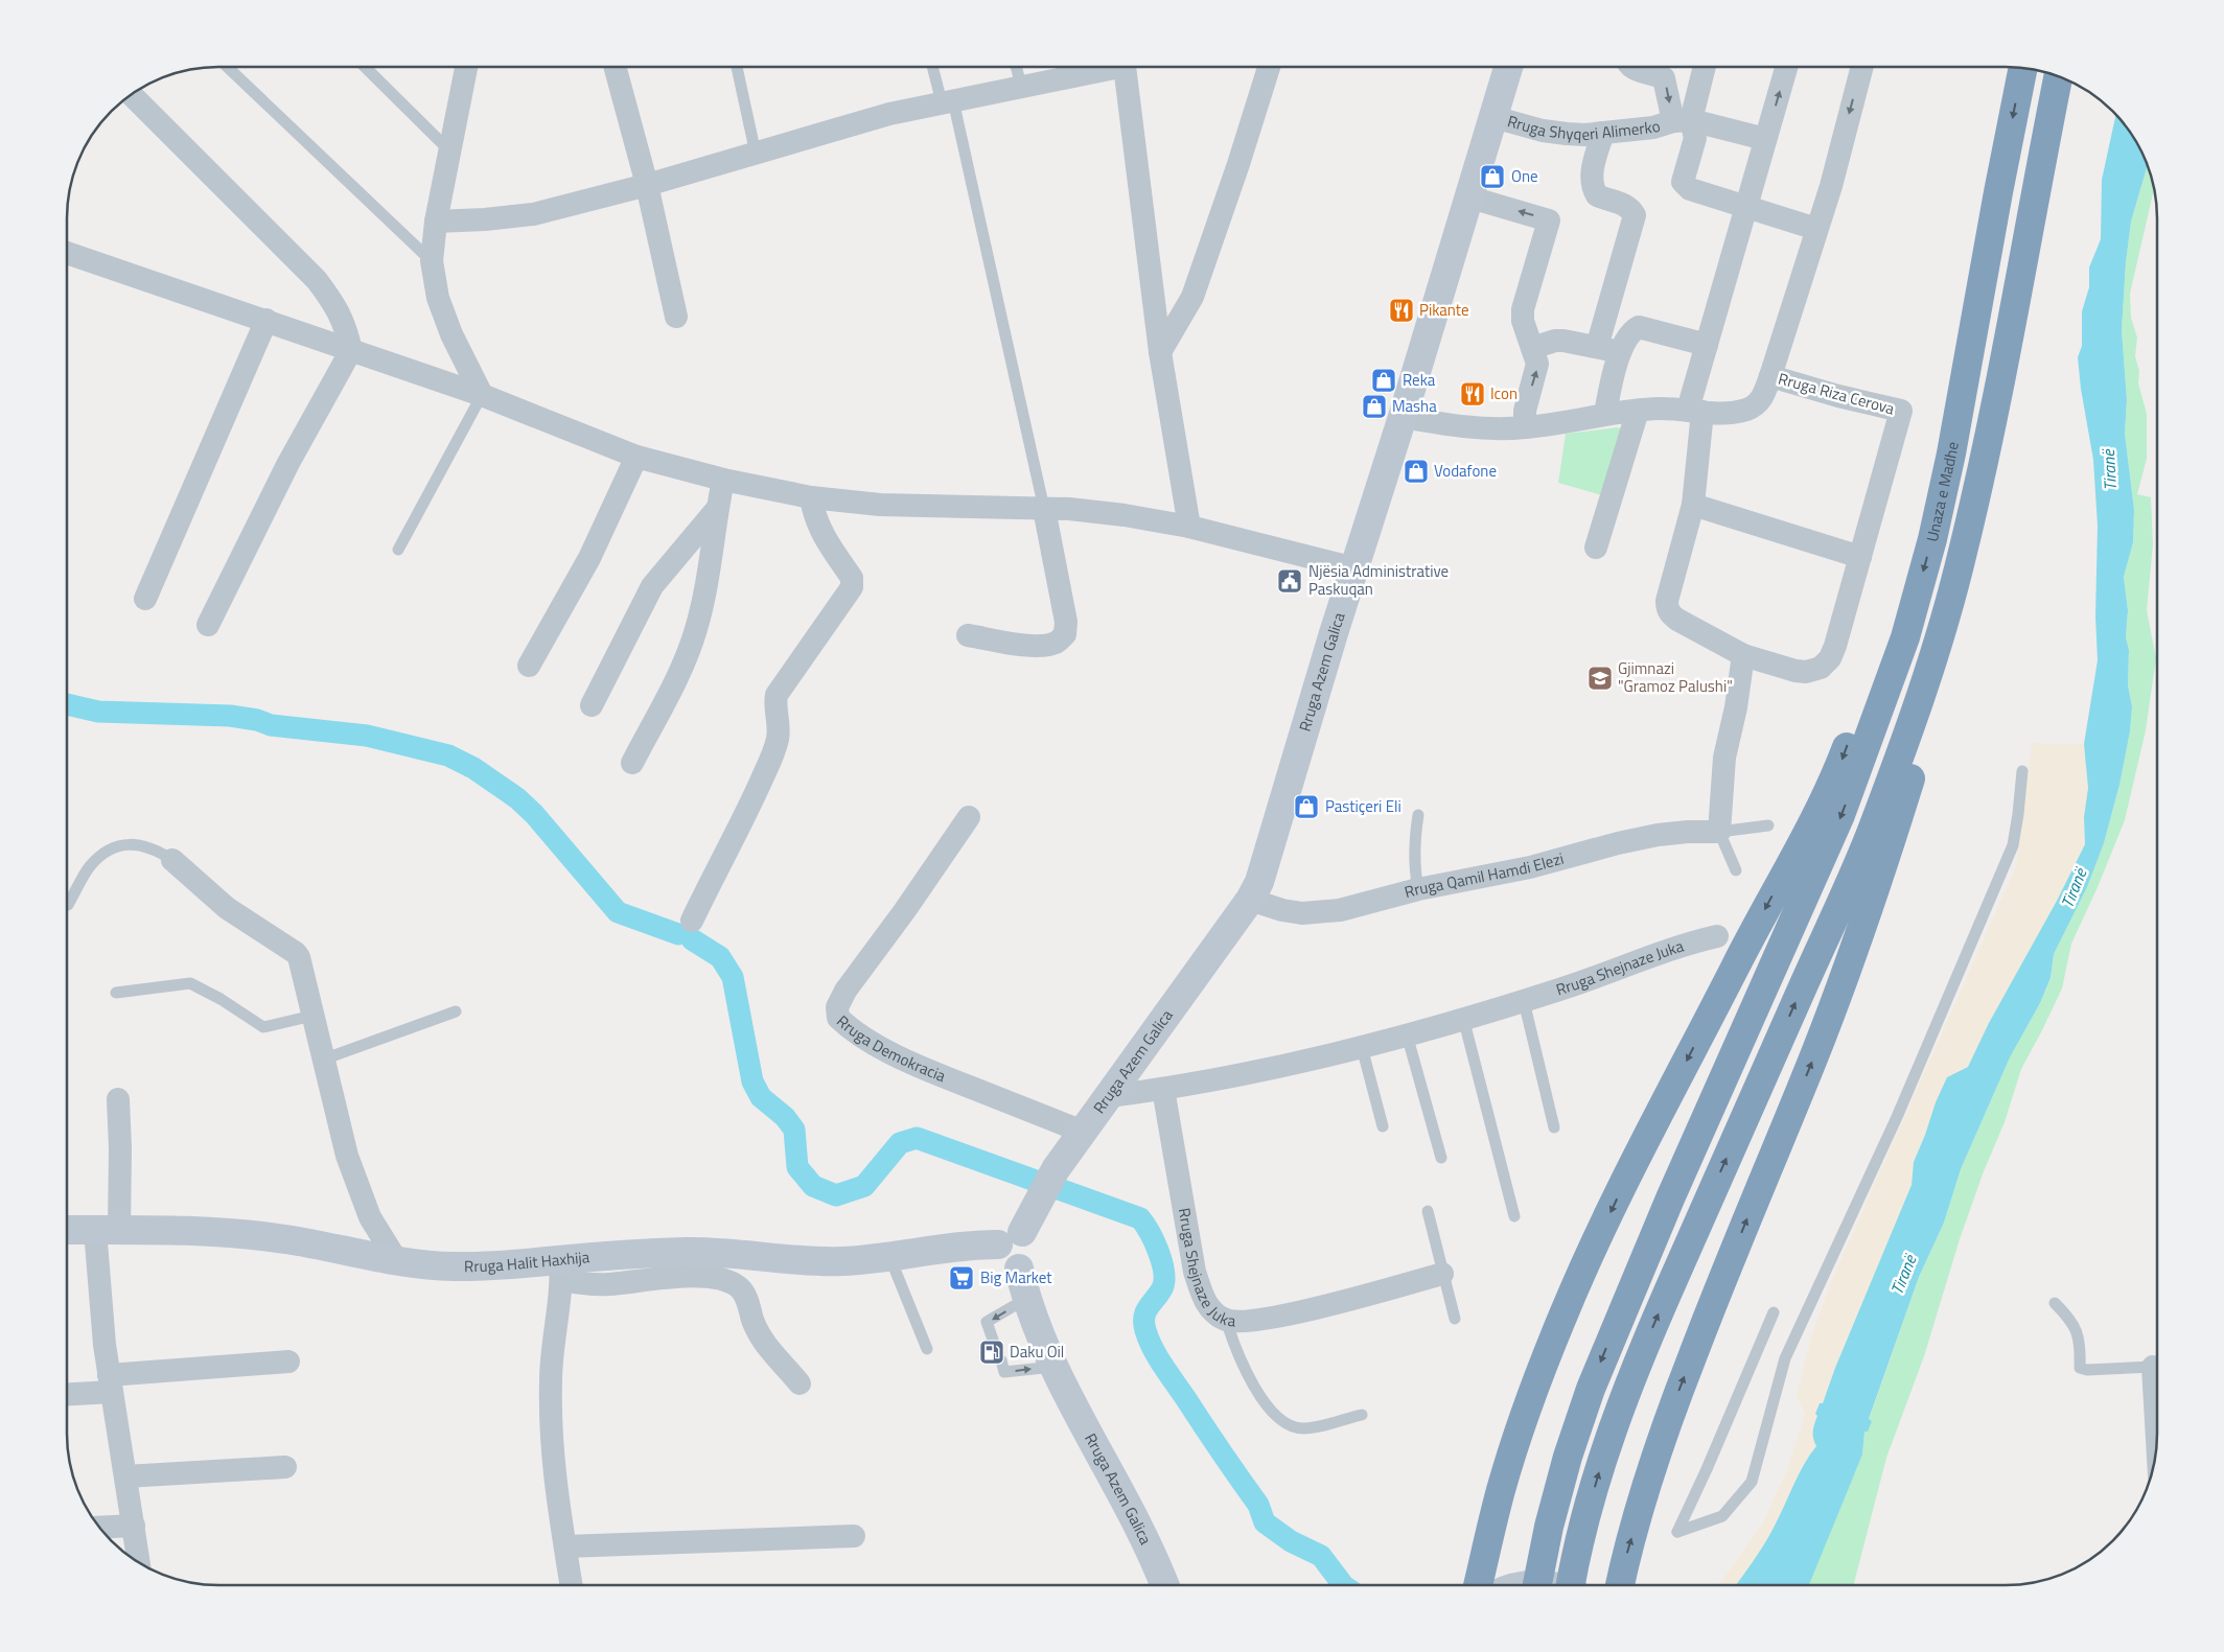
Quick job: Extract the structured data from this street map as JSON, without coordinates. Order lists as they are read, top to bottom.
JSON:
{
  "streets": {
    "highway": ["Unaza e Madhe"],
    "main road": ["Rruga Azem Galica", "Rruga Halit Haxhija"],
    "street": [
      "Rruga Shyqeri Alimerko",
      "Rruga Riza Cerova",
      "Rruga Qamil Hamdi Elezi",
      "Rruga Shejnaze Juka",
      "Rruga Demokracia"
    ]
  },
  "crossings": [
    ["Rruga Shyqeri Alimerko", "Rruga Riza Cerova"],
    ["Rruga Shyqeri Alimerko", "Rruga Azem Galica"],
    ["Rruga Riza Cerova", "Rruga Azem Galica"],
    ["Rruga Azem Galica", "Rruga Qamil Hamdi Elezi"],
    ["Rruga Azem Galica", "Rruga Shejnaze Juka"],
    ["Rruga Azem Galica", "Rruga Demokracia"],
    ["Rruga Azem Galica", "Rruga Halit Haxhija"]
  ],
  "water": ["Tiranë"],
  "places": {
    "shop": [
      "One",
      "Reka",
      "Masha",
      "Vodafone",
      "Pastiçeri Eli"
    ],
    "restaurant": ["Pikante", "Icon"],
    "public building": ["Njësia Administrative Paskuqan"],
    "school or university": ["Gjimnazi \"Gramoz Palushi\""],
    "supermarket": ["Big Market"],
    "fuel station": ["Daku Oil"]
  }
}
